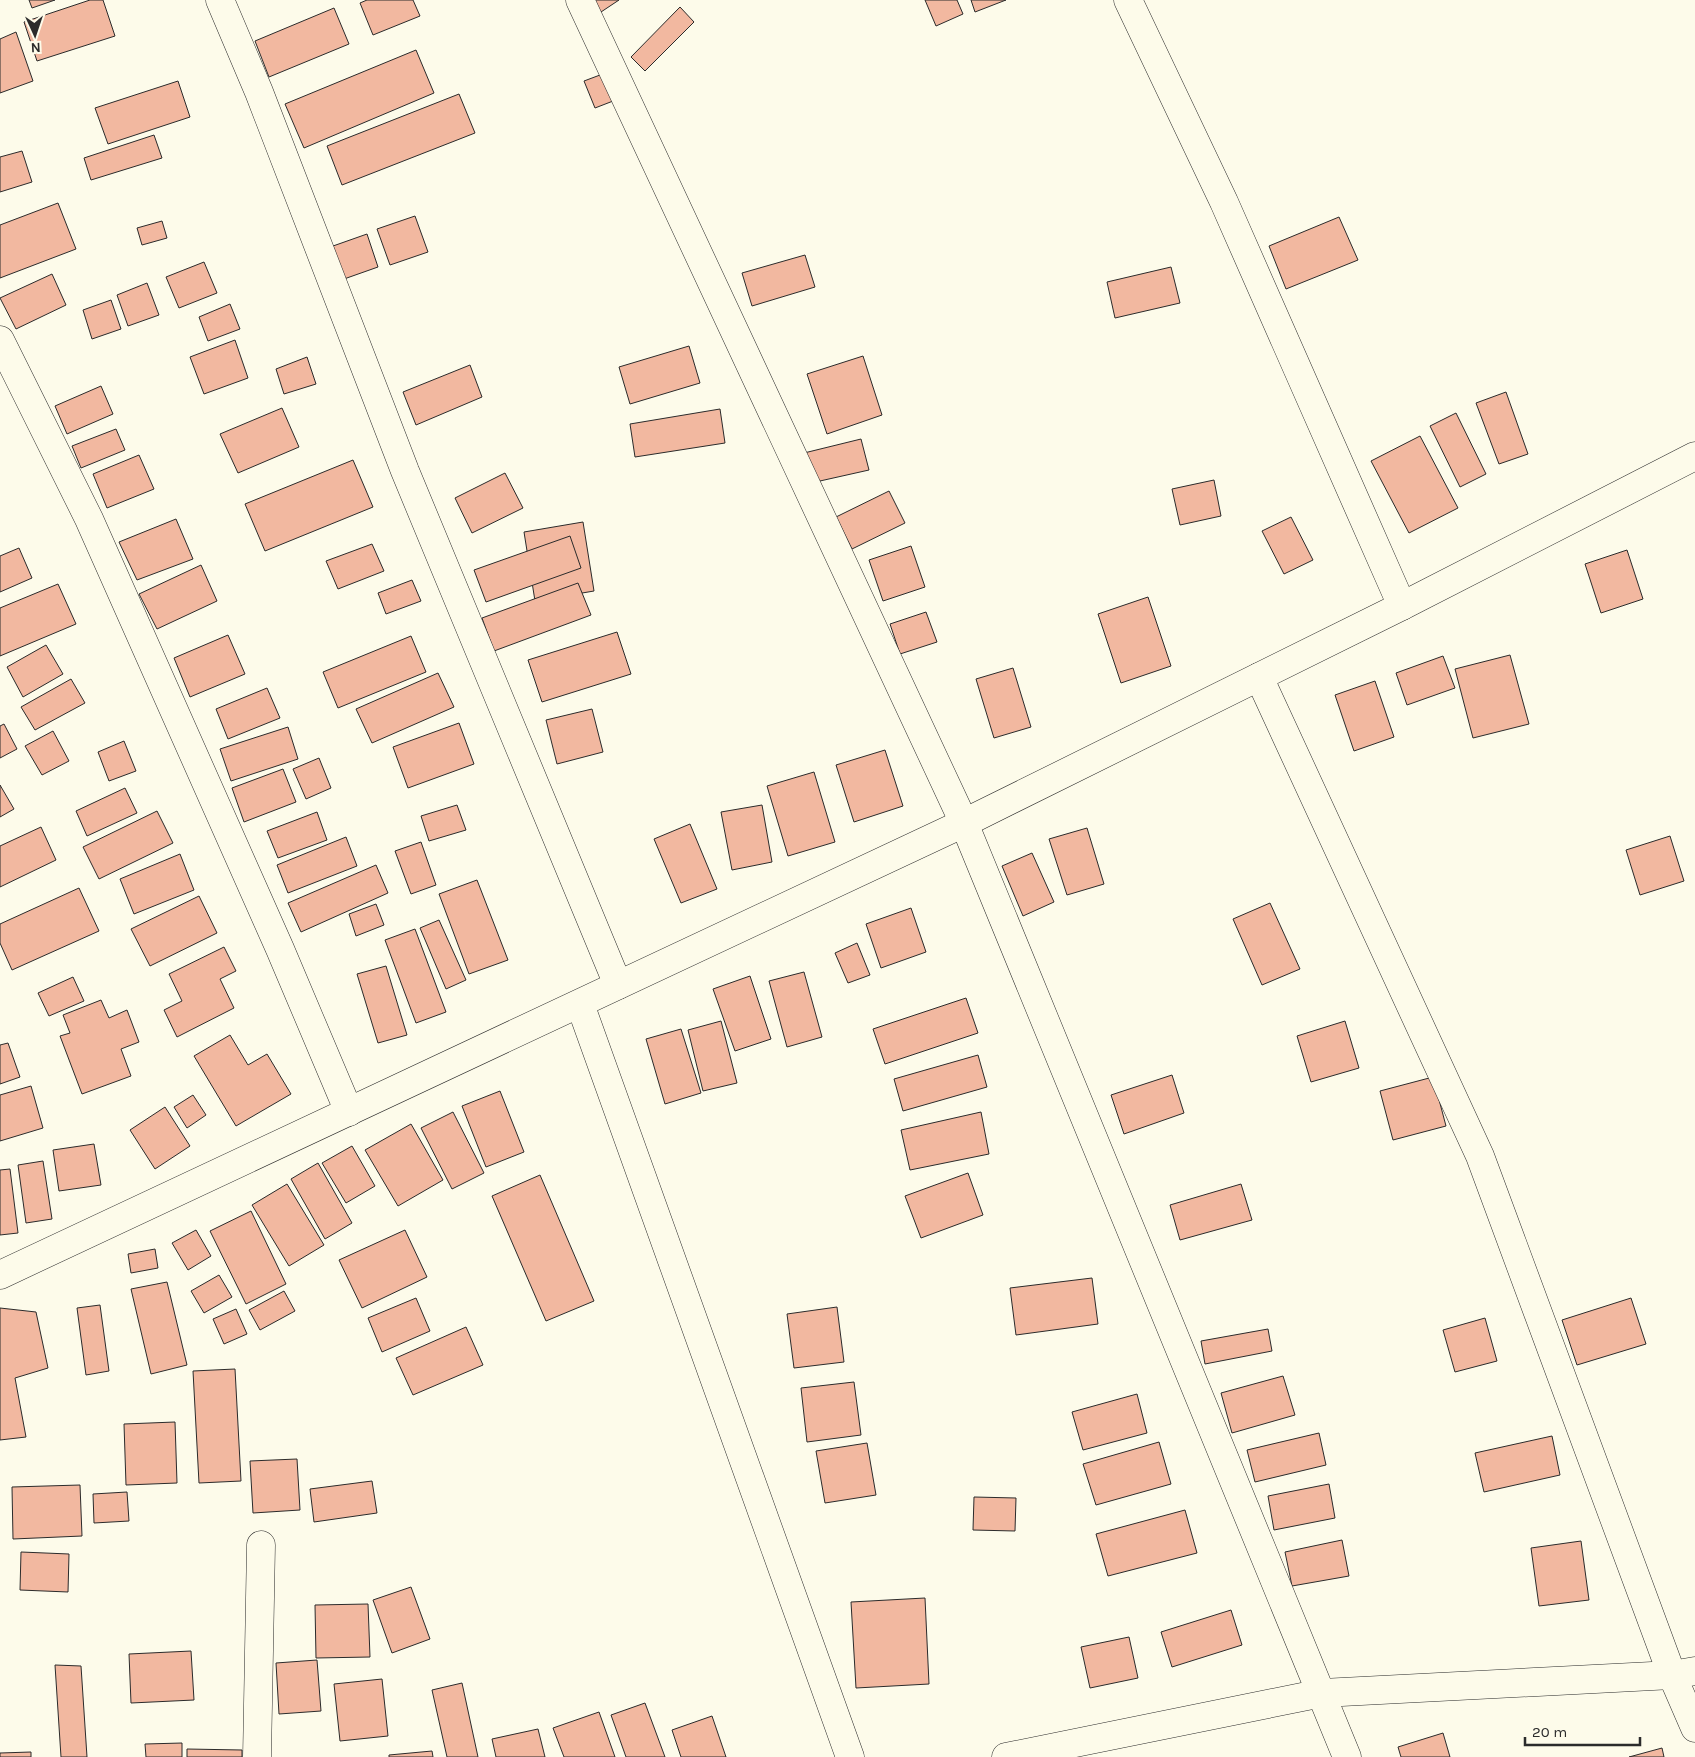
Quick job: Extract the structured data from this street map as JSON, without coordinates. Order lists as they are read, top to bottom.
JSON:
{
  "scale_bar": "20 m",
  "north": "bottom"
}
